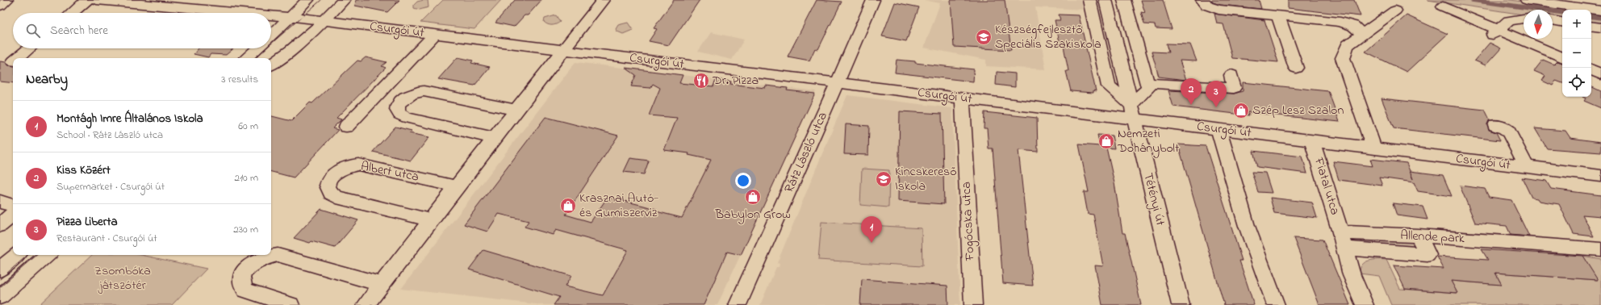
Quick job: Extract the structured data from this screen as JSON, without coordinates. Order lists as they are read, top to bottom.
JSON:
{
  "streets": {
    "street": [
      "Csurgói út",
      "Rátz László utca",
      "Albert utca",
      "Fiatal utca",
      "Tétényi út",
      "Fogócska utca",
      "Allende park"
    ]
  },
  "crossings": [
    ["Csurgói út", "Rátz László utca"],
    ["Csurgói út", "Fiatal utca"],
    ["Csurgói út", "Tétényi út"],
    ["Csurgói út", "Fogócska utca"],
    ["Fiatal utca", "Allende park"]
  ],
  "parks": ["Zsombóka játszótér"],
  "places": {
    "school or university": ["Készségfejlesztő Speciális Szakiskola", "Kincskereső Iskola"],
    "restaurant": ["Dr. Pizza"],
    "shop": [
      "Szép Lesz Szalon",
      "Nemzeti Dohánybolt",
      "Babylon Grow",
      "Krasznai Autó- és Gumiszerviz"
    ]
  },
  "north": "bottom",
  "page": {
    "map_buttons": ["+", "−"],
    "search": "Search here",
    "heading": ["Nearby", "3 results"],
    "pins": ["2", "3", "1"],
    "list": [
      {
        "mark": "1",
        "name": "Montágh Imre Általános Iskola",
        "note": "School · Rátz László utca",
        "value": "60 m"
      },
      {
        "mark": "2",
        "name": "Kiss Közért",
        "note": "Supermarket · Csurgói út",
        "value": "210 m"
      },
      {
        "mark": "3",
        "name": "Pizza Liberta",
        "note": "Restaurant · Csurgói út",
        "value": "230 m"
      }
    ]
  }
}
